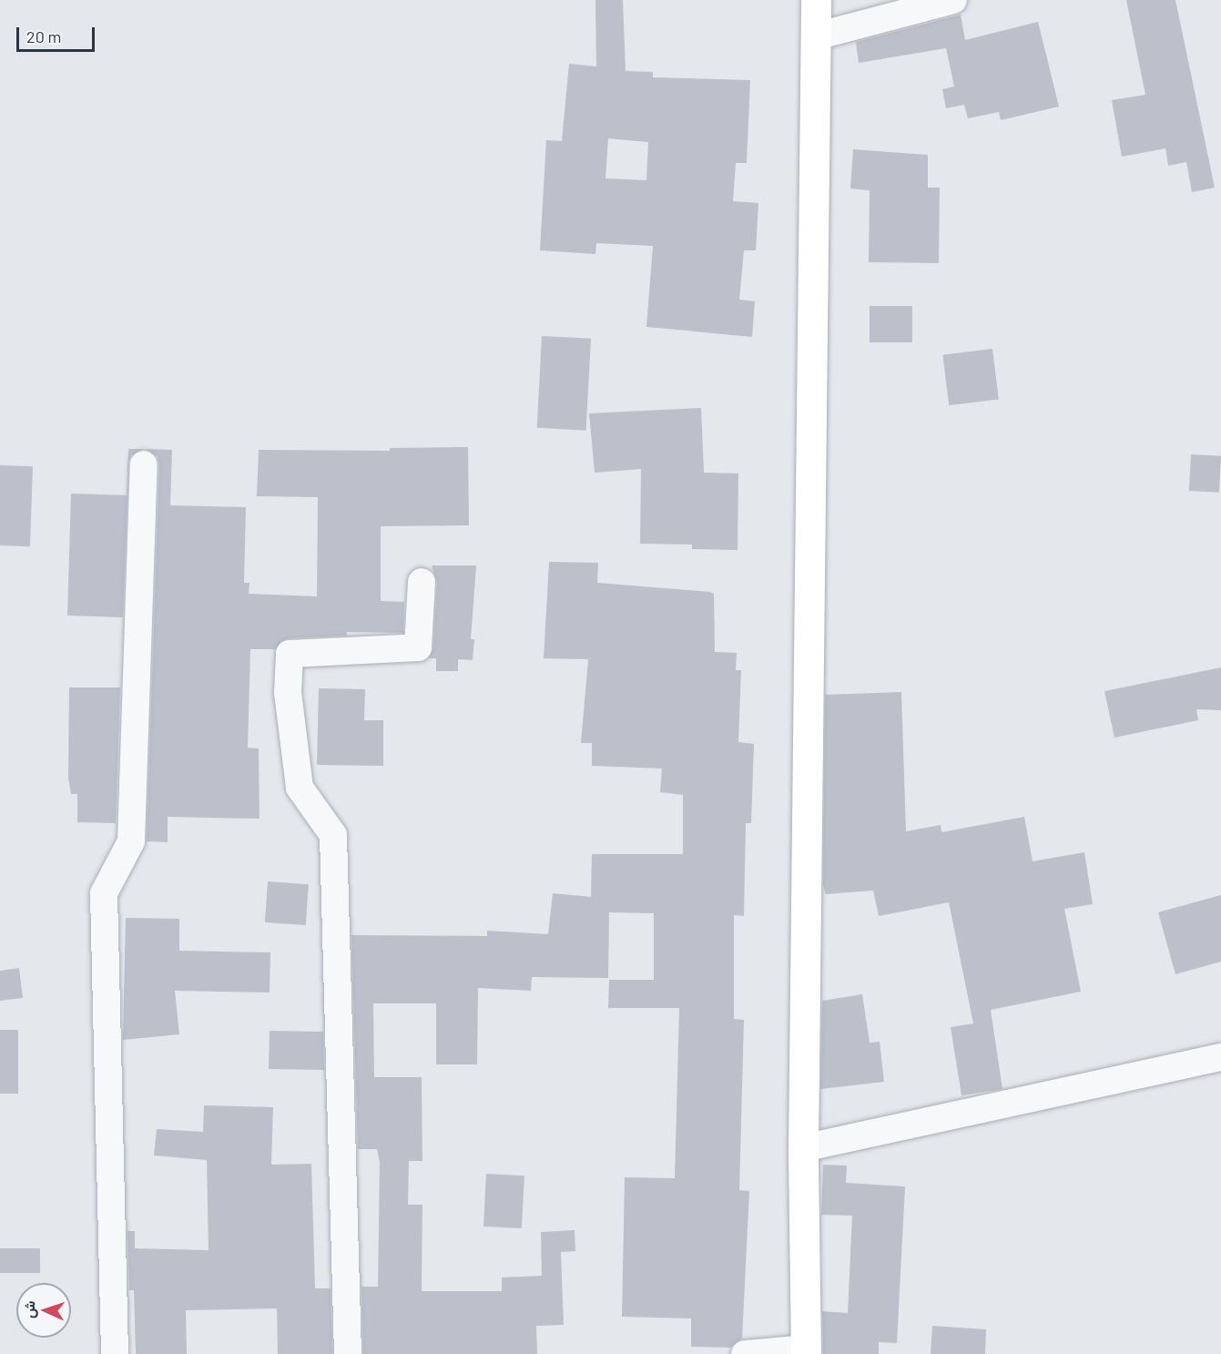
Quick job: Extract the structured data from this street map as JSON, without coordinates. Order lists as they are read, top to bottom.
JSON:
{
  "scale_bar": "20 m",
  "north": "left"
}
